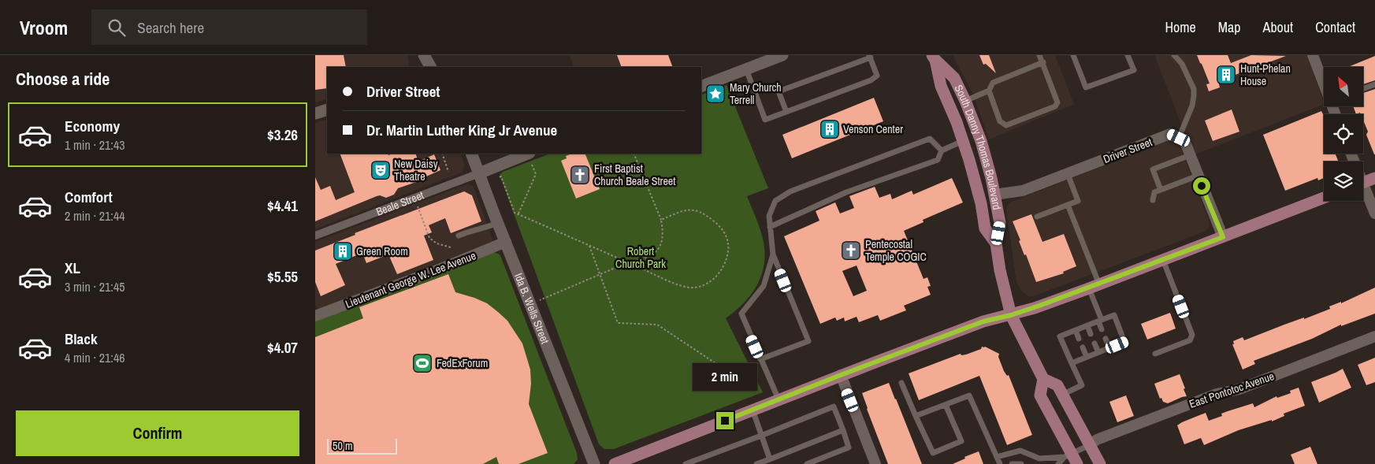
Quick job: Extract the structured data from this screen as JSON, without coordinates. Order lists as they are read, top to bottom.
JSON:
{
  "streets": {
    "main road": ["South Danny Thomas Boulevard"],
    "street": [
      "Driver Street",
      "Beale Street",
      "Lieutenant George W. Lee Avenue",
      "Ida B. Wells Street",
      "East Pontotoc Avenue"
    ]
  },
  "crossings": [
    ["South Danny Thomas Boulevard", "Driver Street"],
    ["Beale Street", "Ida B. Wells Street"],
    ["Lieutenant George W. Lee Avenue", "Ida B. Wells Street"]
  ],
  "parks": ["Robert Church Park"],
  "places": {
    "building": ["Hunt-Phelan House", "Venson Center", "Green Room"],
    "place": ["Mary Church Terrell"],
    "theatre": ["New Daisy Theatre"],
    "church": ["First Baptist Church Beale Street", "Pentecostal Temple COGIC"],
    "sports": ["FedExForum"]
  },
  "scale_bar": "50 m",
  "north": "top left",
  "page": {
    "header": "Vroom",
    "search": "Search here",
    "nav": [
      "Home",
      "Map",
      "About",
      "Contact"
    ],
    "heading": "Choose a ride",
    "banner": ["Driver Street", "Dr. Martin Luther King Jr Avenue"],
    "list": [
      {
        "name": "Economy",
        "note": "1 min · 21:43",
        "value": "$3.26"
      },
      {
        "name": "Comfort",
        "note": "2 min · 21:44",
        "value": "$4.41"
      },
      {
        "name": "XL",
        "note": "3 min · 21:45",
        "value": "$5.55"
      },
      {
        "name": "Black",
        "note": "4 min · 21:46",
        "value": "$4.07"
      }
    ],
    "bubble": "2 min",
    "buttons": "Confirm",
    "scale": "50 m"
  }
}
